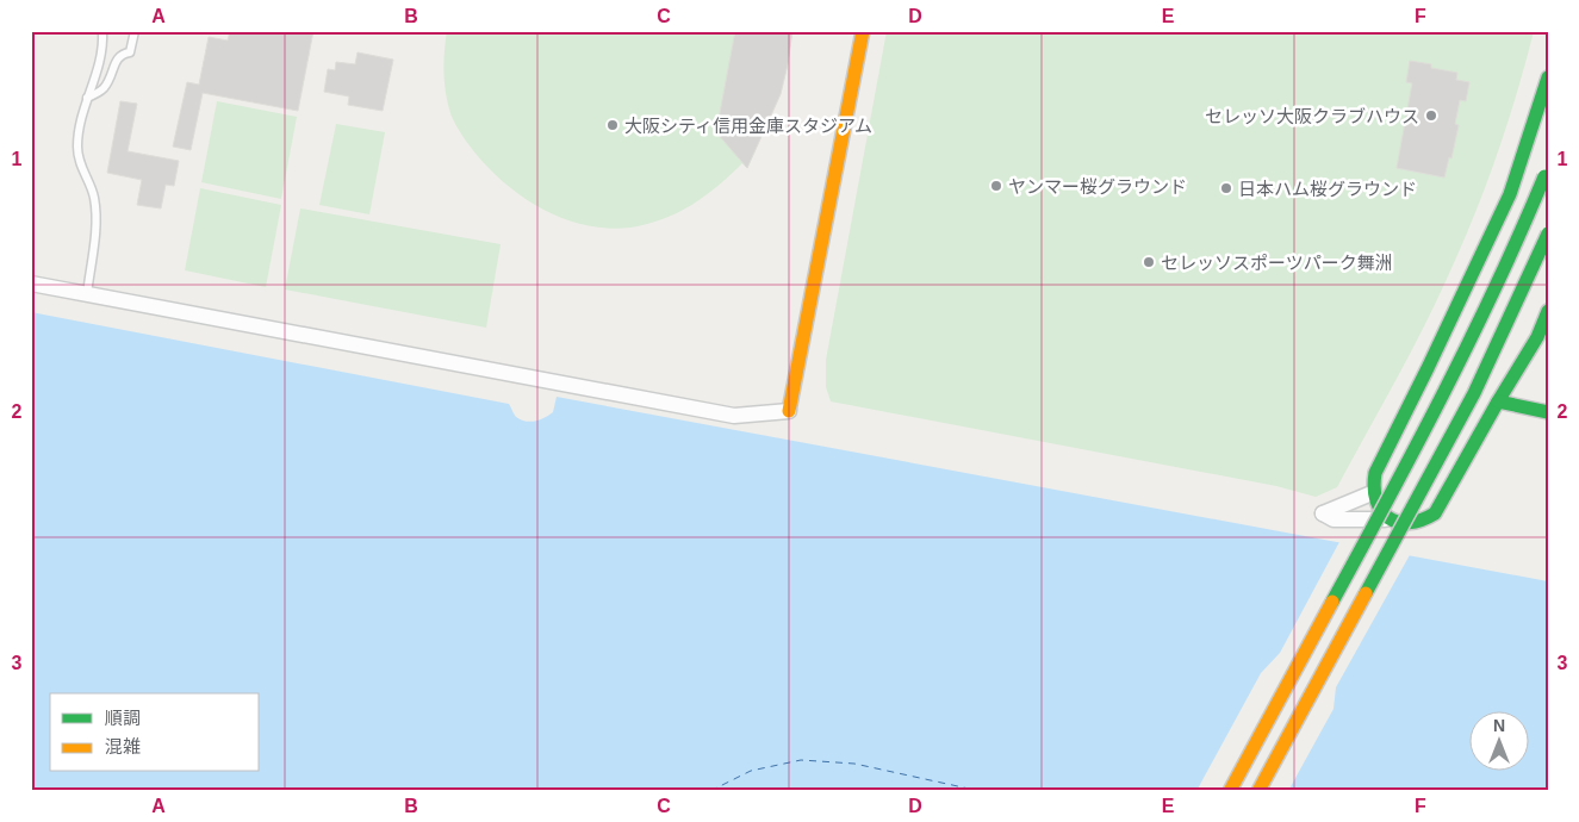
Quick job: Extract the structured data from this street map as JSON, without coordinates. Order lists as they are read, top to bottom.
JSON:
{
  "places": [
    "セレッソ大阪クラブハウス",
    "大阪シティ信用金庫スタジアム",
    "ヤンマー桜グラウンド",
    "日本ハム桜グラウンド",
    "セレッソスポーツパーク舞洲"
  ],
  "legend": ["順調", "混雑"],
  "north": "top",
  "grid": {
    "columns": [
      "A",
      "B",
      "C",
      "D",
      "E",
      "F"
    ],
    "rows": ["1", "2", "3"]
  }
}
